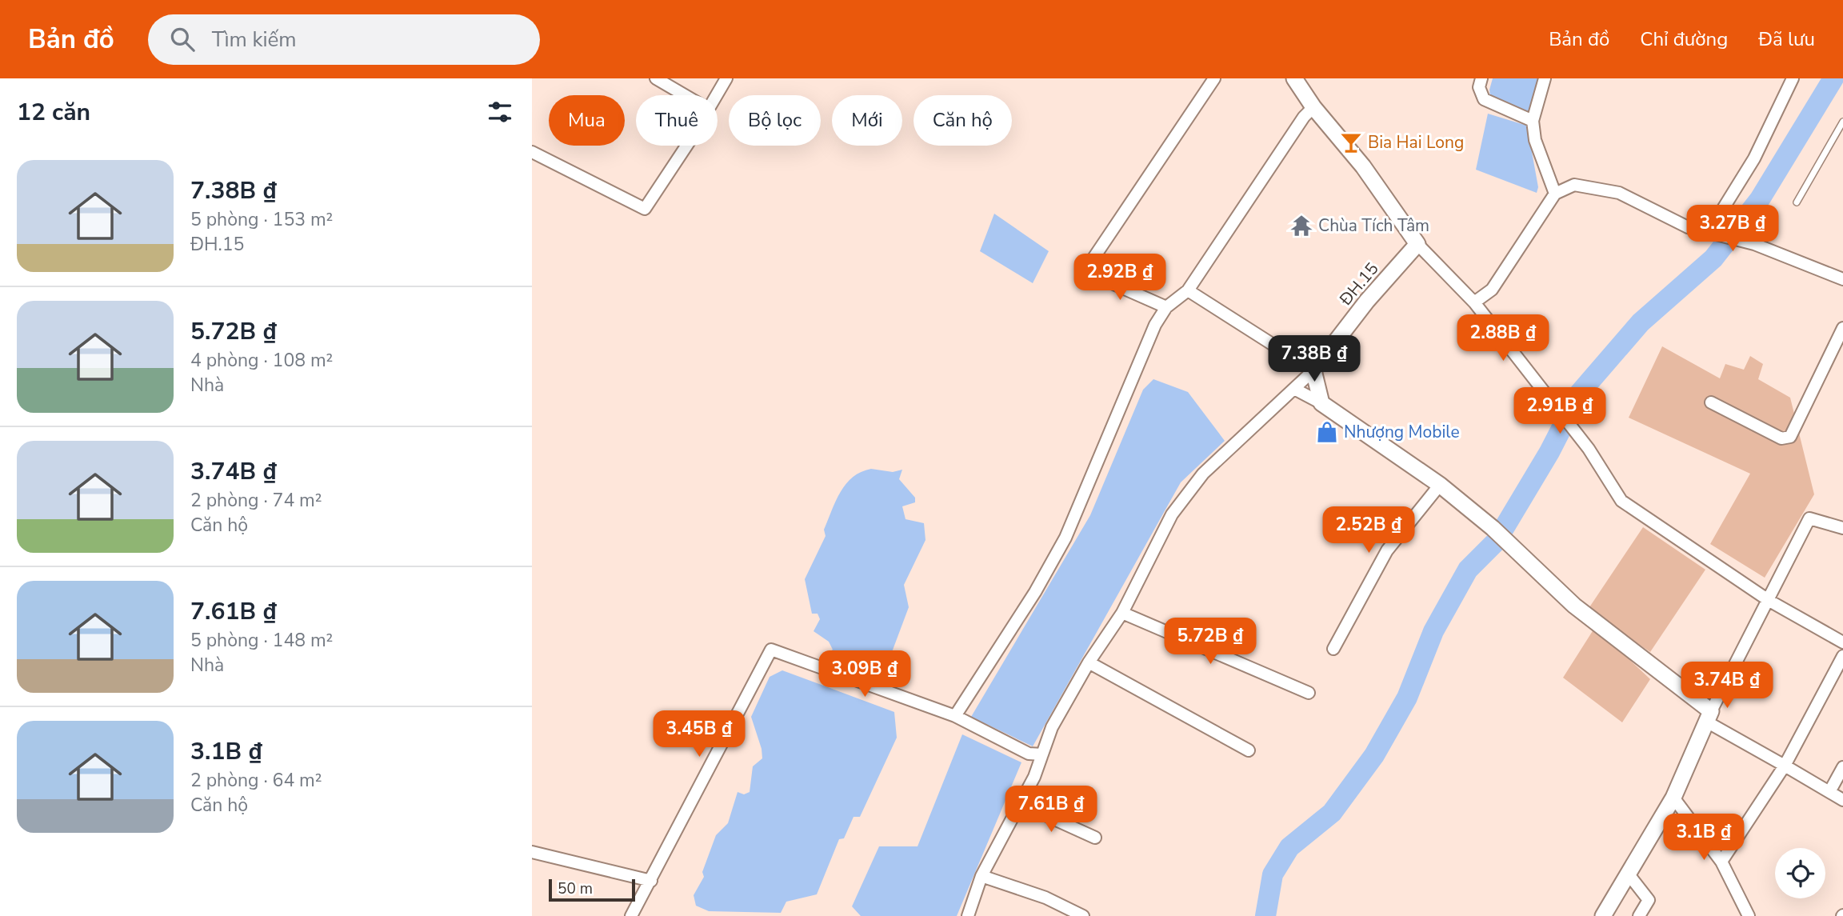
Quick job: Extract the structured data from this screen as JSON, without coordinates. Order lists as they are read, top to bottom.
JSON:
{
  "streets": {
    "main road": ["ĐH.15"]
  },
  "places": {
    "bar": ["Bia Hai Long"],
    "temple": ["Chùa Tích Tâm"],
    "shop": ["Nhượng Mobile"]
  },
  "scale_bar": "50 m",
  "page": {
    "header": "Bản đồ",
    "search": "Tìm kiếm",
    "nav": ["Bản đồ", "Chỉ đường", "Đã lưu"],
    "heading": "12 căn",
    "chip": [
      "Mua",
      "Thuê",
      "Bộ lọc",
      "Mới",
      "Căn hộ"
    ],
    "list": [
      {
        "name": "7.38B ₫",
        "note": "5 phòng · 153 m² · ĐH.15"
      },
      {
        "name": "5.72B ₫",
        "note": "4 phòng · 108 m² · Nhà"
      },
      {
        "name": "3.74B ₫",
        "note": "2 phòng · 74 m² · Căn hộ"
      },
      {
        "name": "7.61B ₫",
        "note": "5 phòng · 148 m² · Nhà"
      },
      {
        "name": "3.1B ₫",
        "note": "2 phòng · 64 m² · Căn hộ"
      }
    ],
    "price": [
      "3.27B ₫",
      "2.92B ₫",
      "2.88B ₫",
      "7.38B ₫",
      "2.91B ₫",
      "2.52B ₫",
      "5.72B ₫",
      "3.09B ₫",
      "3.74B ₫",
      "3.45B ₫",
      "7.61B ₫",
      "3.1B ₫"
    ],
    "scale": "50 m"
  }
}
